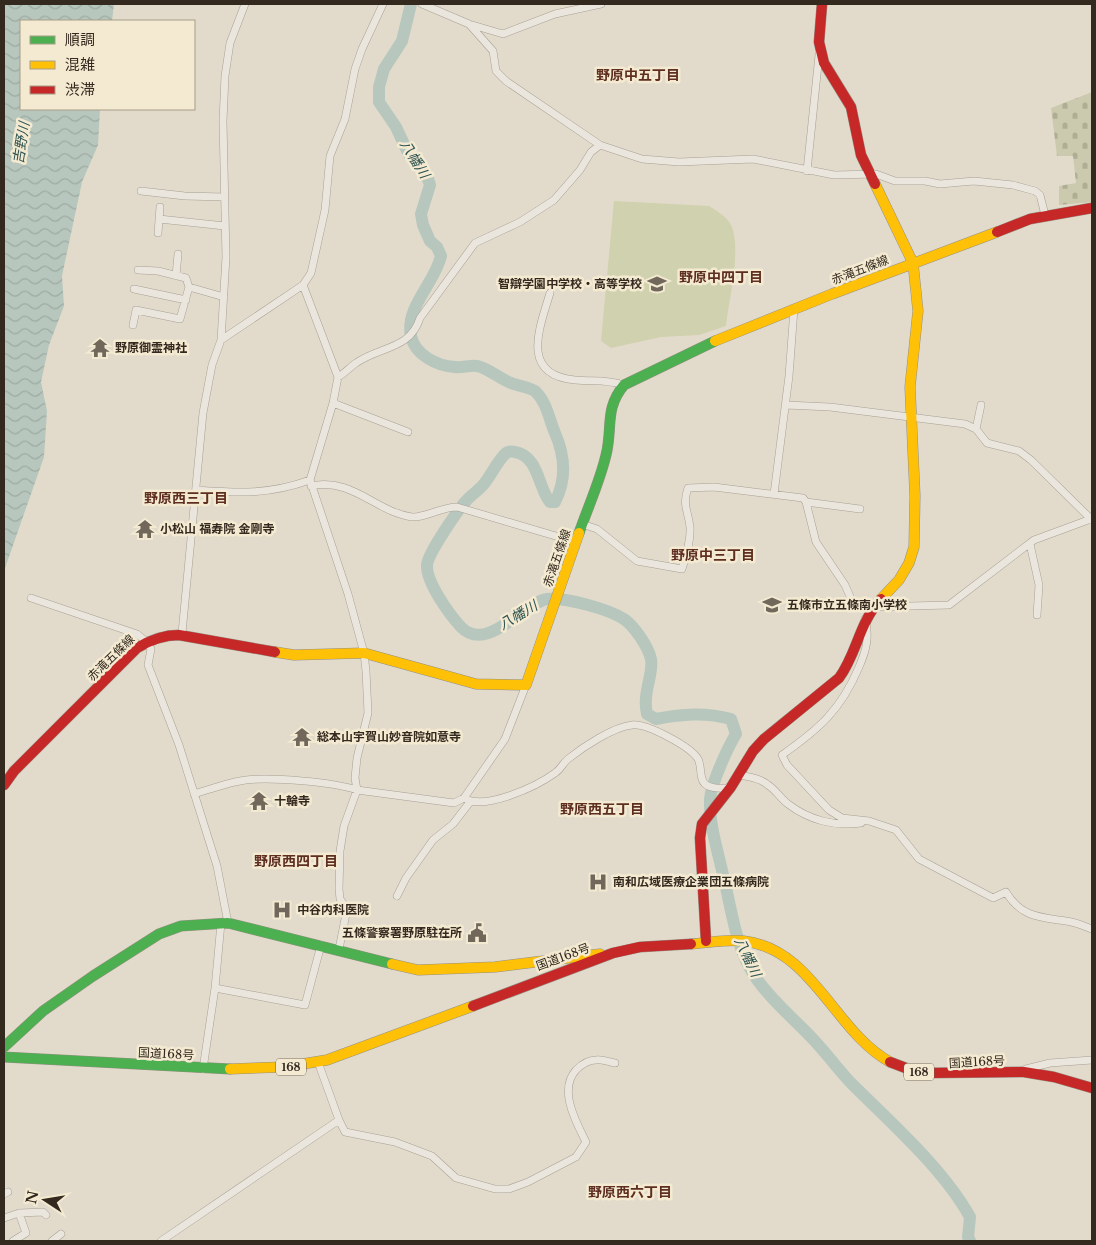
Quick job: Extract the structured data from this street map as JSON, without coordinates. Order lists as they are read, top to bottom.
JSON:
{
  "streets": {
    "main road": ["赤滝五條線", "国道168号", "168"]
  },
  "districts": [
    "野原中五丁目",
    "野原中四丁目",
    "野原西三丁目",
    "野原中三丁目",
    "野原西五丁目",
    "野原西四丁目",
    "野原西六丁目"
  ],
  "water": ["吉野川", "八幡川"],
  "places": {
    "school or university": ["智辯学園中学校・高等学校", "五條市立五條南小学校"],
    "temple": [
      "野原御霊神社",
      "小松山 福寿院 金剛寺",
      "総本山宇賀山妙音院如意寺",
      "十輪寺"
    ],
    "hospital": ["南和広域医療企業団五條病院", "中谷内科医院"],
    "public building": ["五條警察署野原駐在所"]
  },
  "legend": ["順調", "混雑", "渋滞"],
  "north": "left"
}
